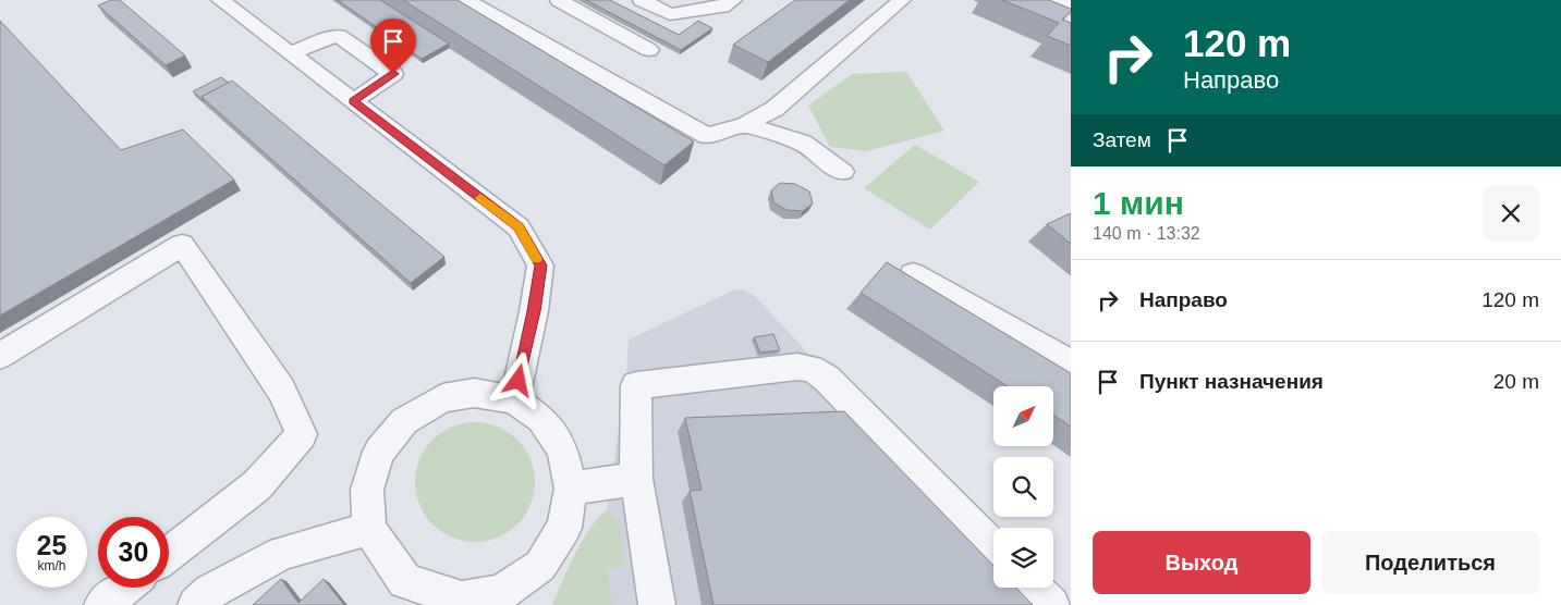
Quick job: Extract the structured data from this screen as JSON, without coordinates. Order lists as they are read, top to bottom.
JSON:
{
  "north": "top right",
  "page": {
    "turn": ["120 m", "Направо"],
    "then": "Затем",
    "heading": ["1 мин", "140 m · 13:32"],
    "list": [
      {
        "name": "Направо",
        "value": "120 m"
      },
      {
        "name": "Пункт назначения",
        "value": "20 m"
      }
    ],
    "speed": "25 km/h",
    "limit": "30",
    "buttons": ["Выход", "Поделиться"]
  }
}
